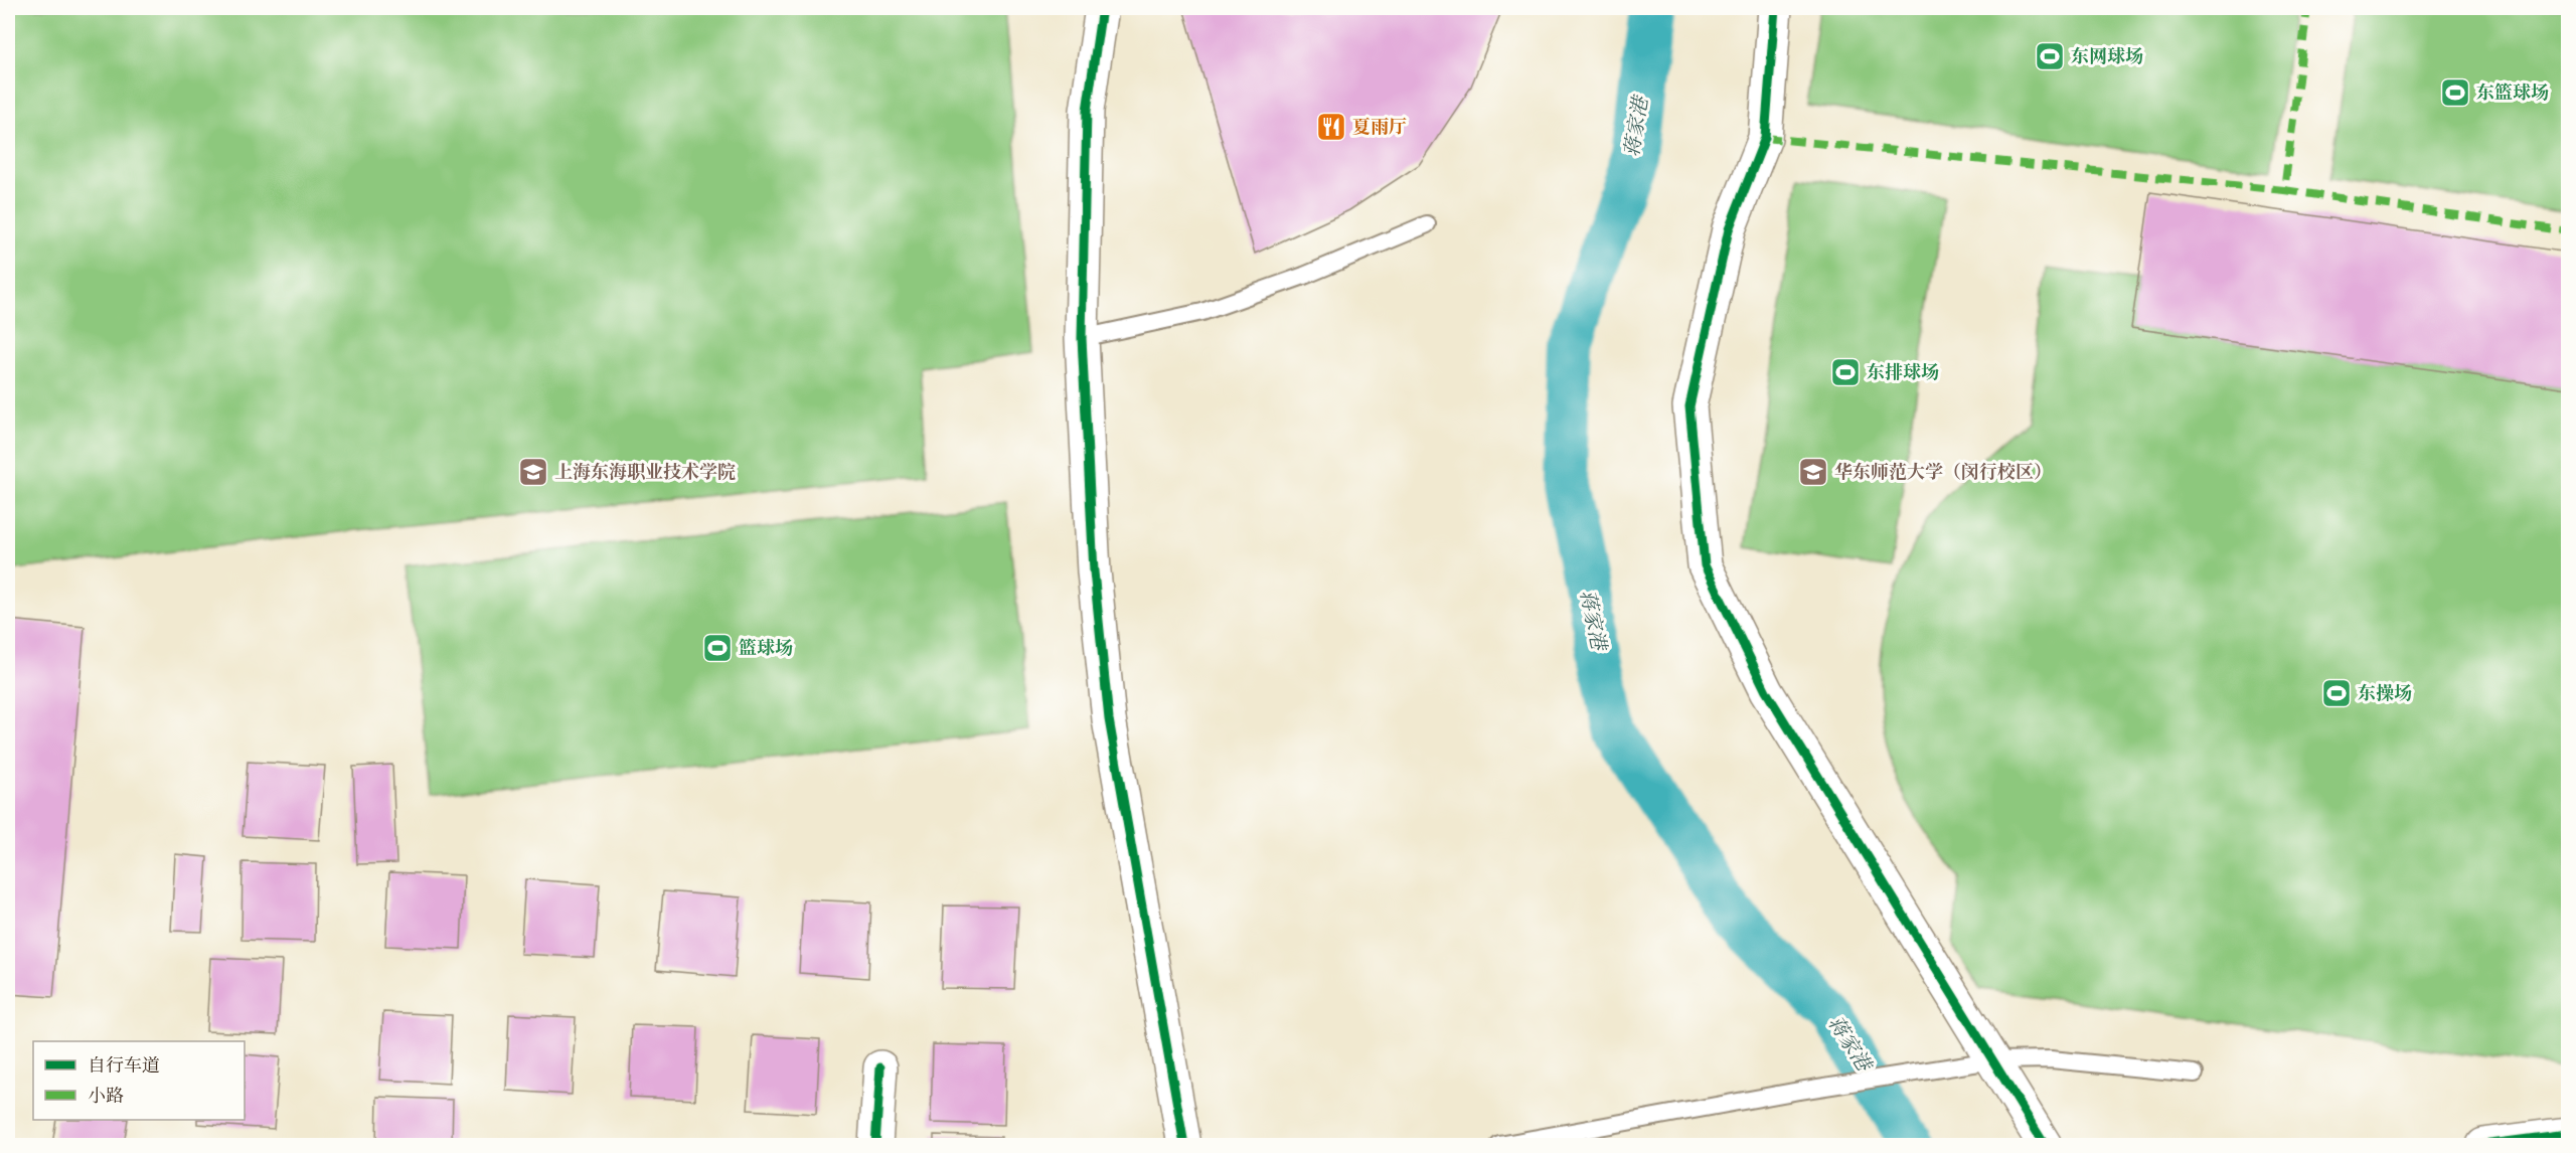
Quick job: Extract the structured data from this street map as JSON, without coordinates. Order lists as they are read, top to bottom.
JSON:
{
  "water": ["蒋家港"],
  "places": {
    "sports": [
      "东网球场",
      "东篮球场",
      "东排球场",
      "篮球场",
      "东操场"
    ],
    "restaurant": ["夏雨厅"],
    "school or university": ["上海东海职业技术学院", "华东师范大学（闵行校区）"]
  },
  "legend": ["自行车道", "小路"]
}
